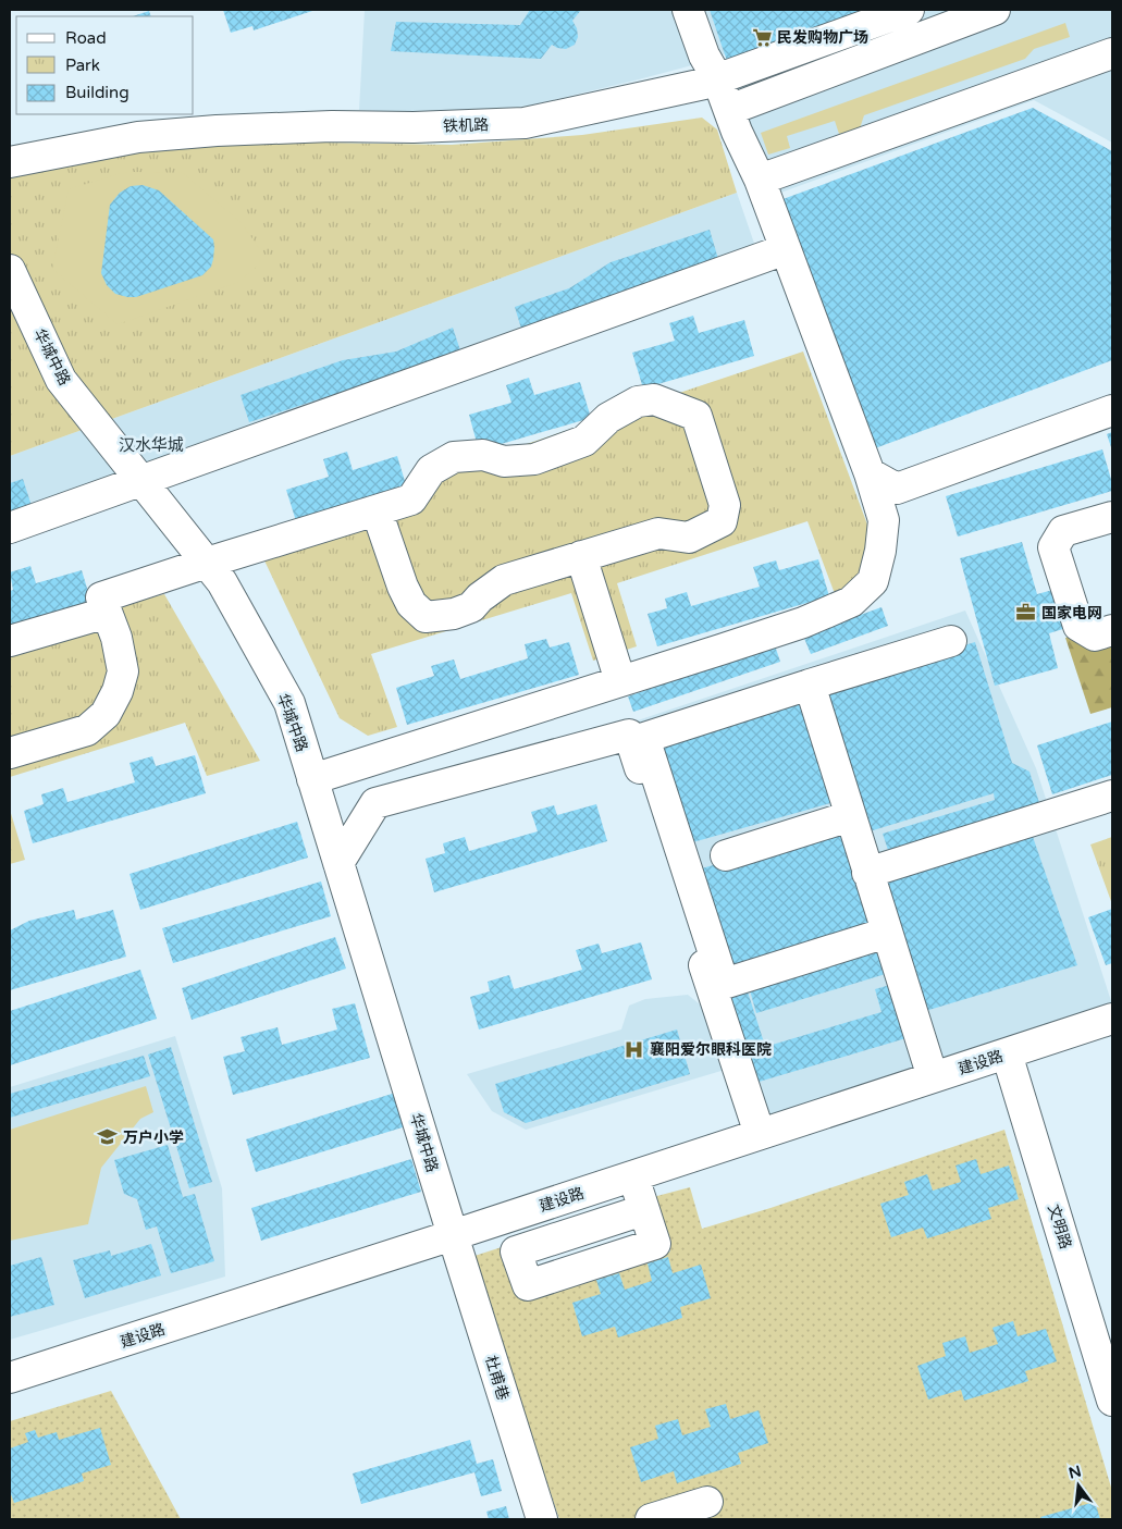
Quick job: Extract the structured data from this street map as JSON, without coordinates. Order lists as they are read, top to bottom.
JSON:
{
  "streets": {
    "street": [
      "铁机路",
      "华城中路",
      "建设路",
      "文明路",
      "杜甫巷"
    ]
  },
  "crossings": [
    ["华城中路", "建设路"],
    ["华城中路", "杜甫巷"],
    ["建设路", "文明路"],
    ["建设路", "杜甫巷"]
  ],
  "districts": ["汉水华城"],
  "places": {
    "supermarket": ["民发购物广场"],
    "office": ["国家电网"],
    "hospital": ["襄阳爱尔眼科医院"],
    "school or university": ["万户小学"]
  },
  "legend": ["Road", "Park", "Building"],
  "north": "top"
}
